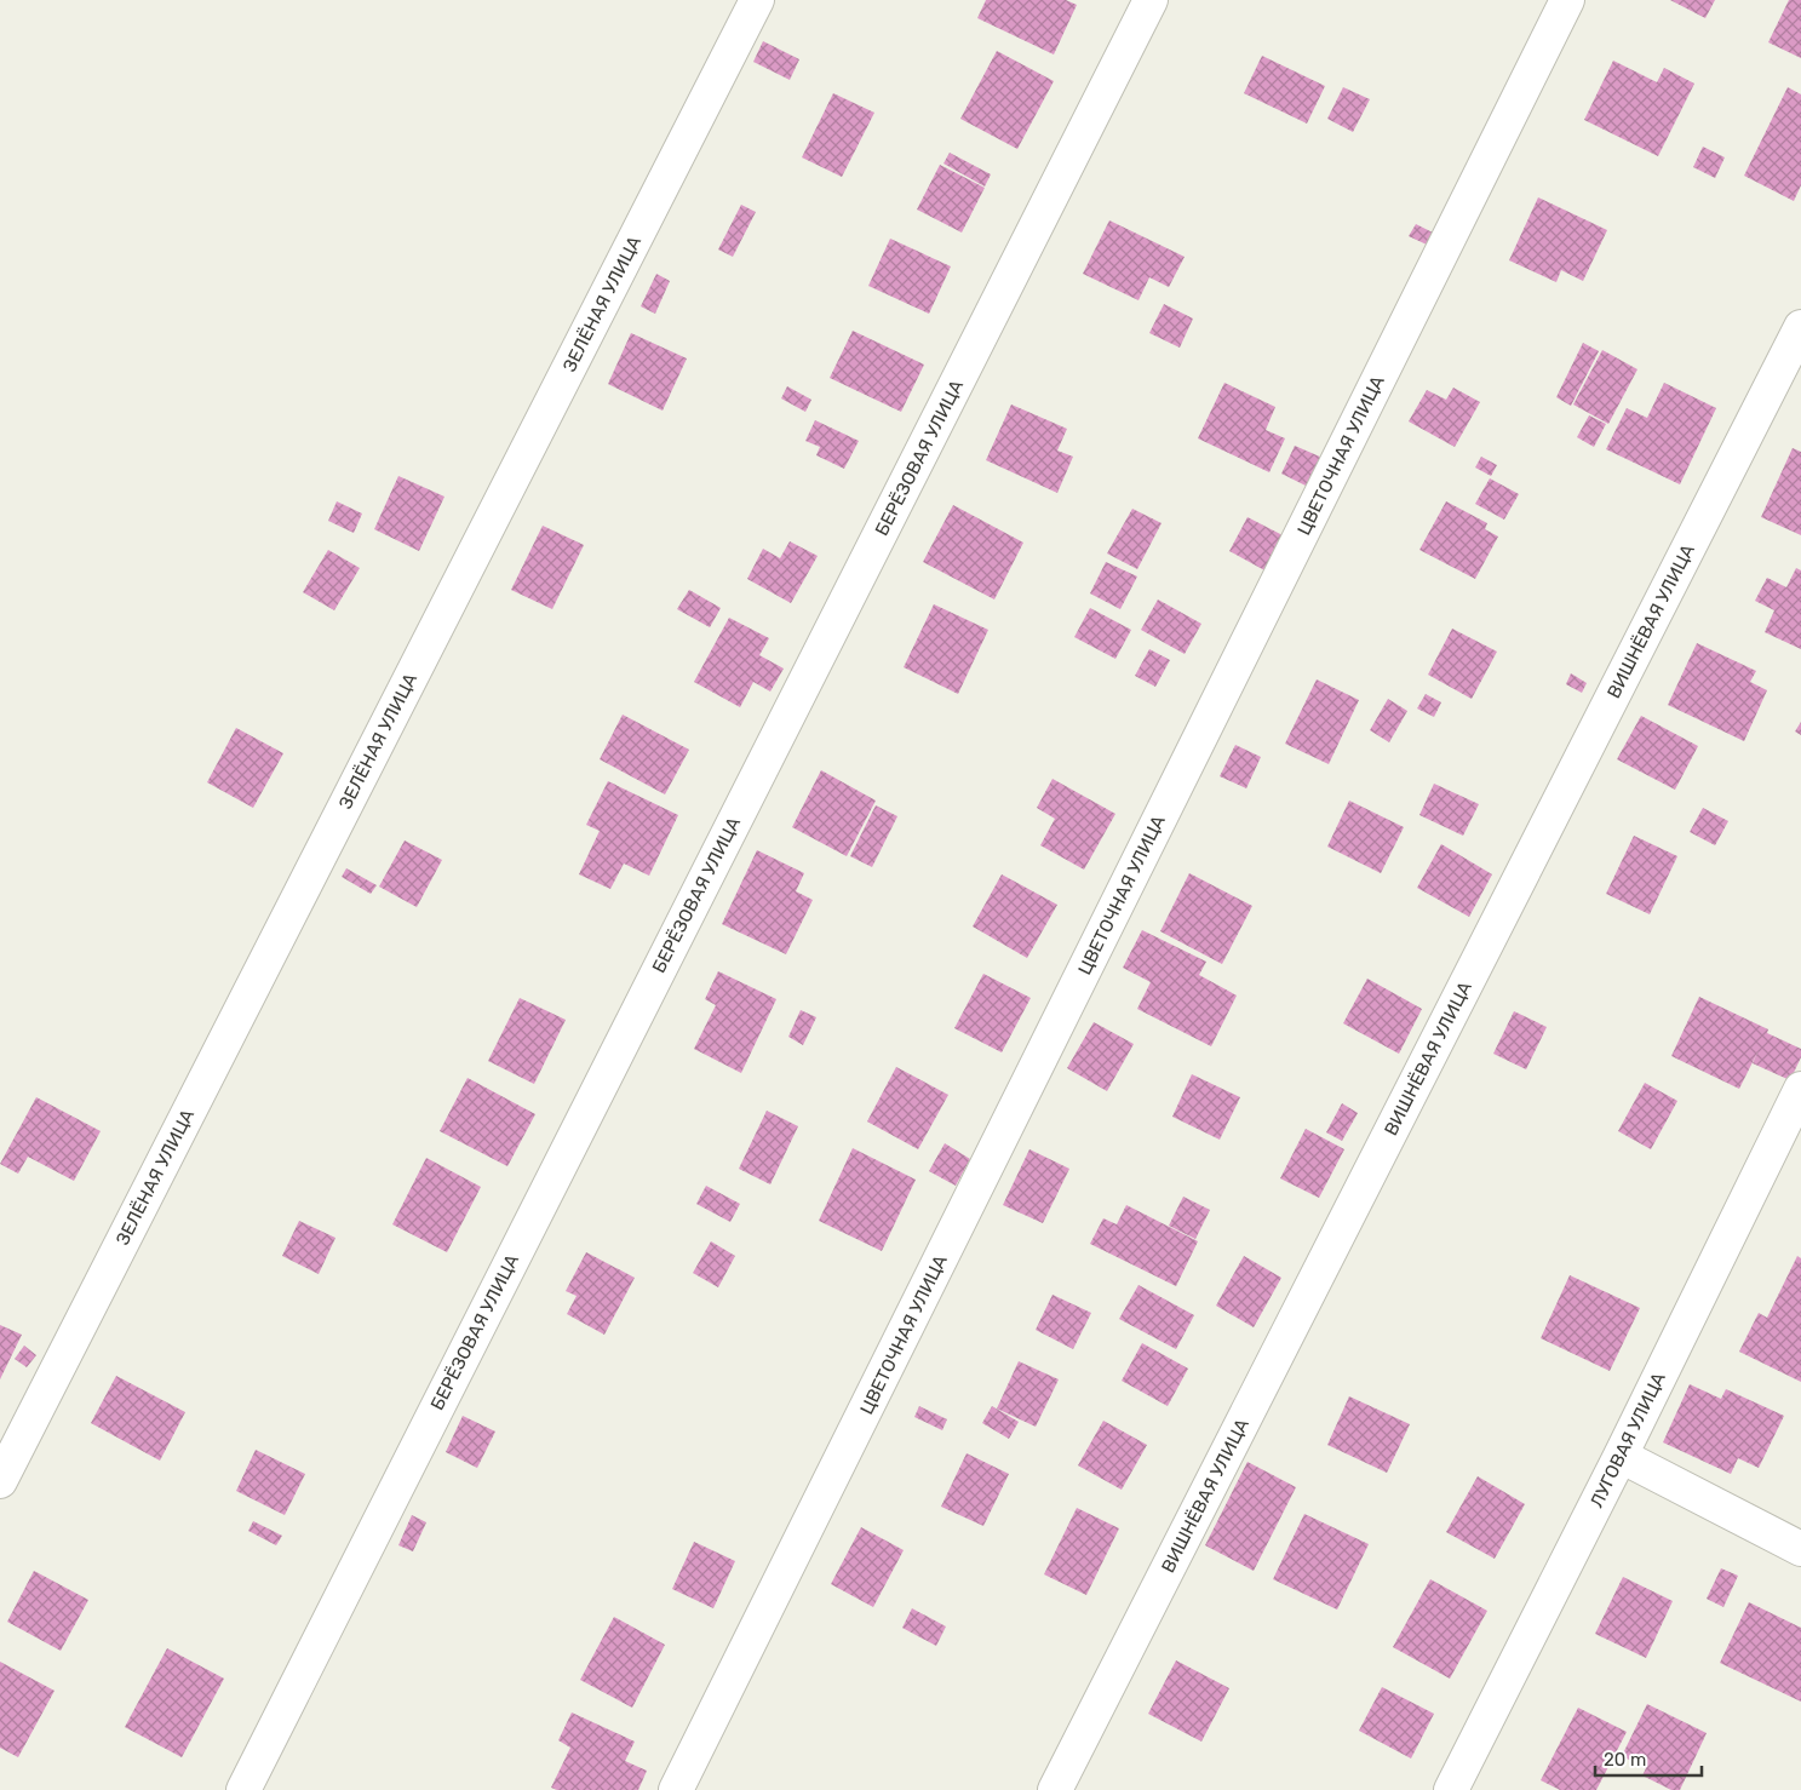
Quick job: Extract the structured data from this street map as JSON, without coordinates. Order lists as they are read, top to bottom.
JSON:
{
  "streets": {
    "street": [
      "ЗЕЛЁНАЯ УЛИЦА",
      "ЦВЕТОЧНАЯ УЛИЦА",
      "БЕРЁЗОВАЯ УЛИЦА",
      "ВИШНЁВАЯ УЛИЦА",
      "ЛУГОВАЯ УЛИЦА"
    ]
  },
  "scale_bar": "20 m"
}
